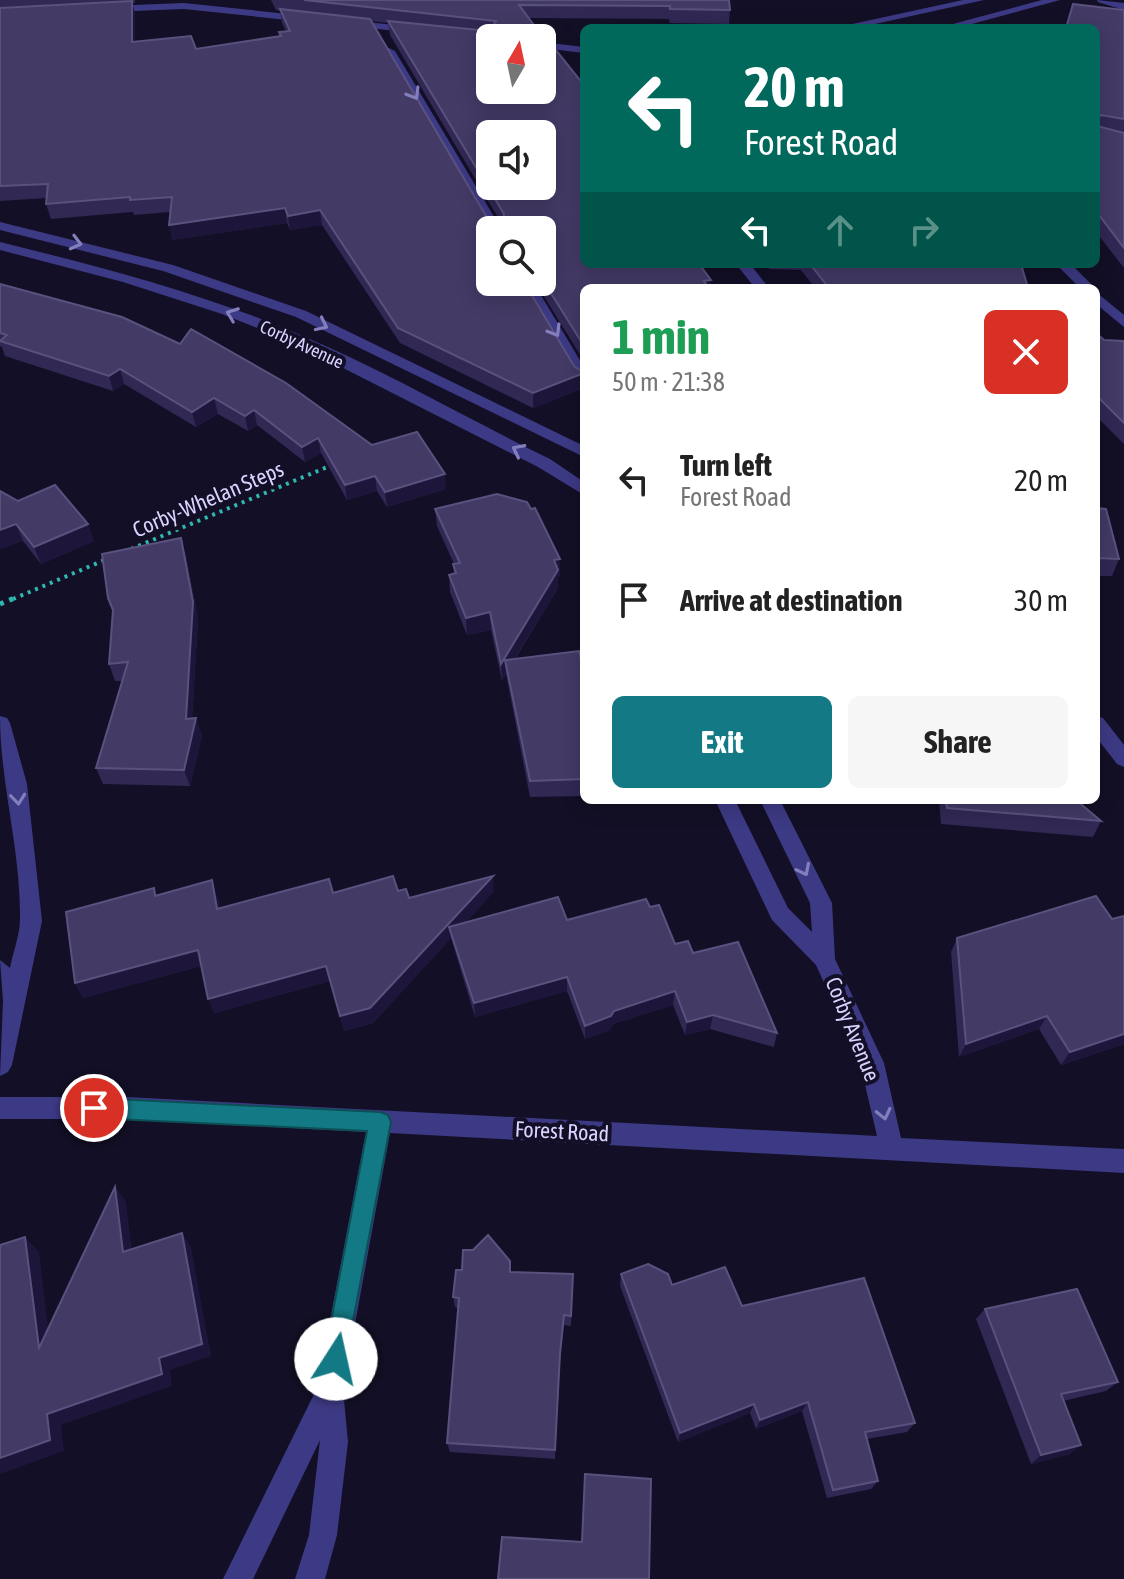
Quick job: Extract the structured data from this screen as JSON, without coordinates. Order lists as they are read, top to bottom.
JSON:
{
  "streets": {
    "street": ["Corby Avenue", "Forest Road"],
    "path": ["Corby-Whelan Steps"]
  },
  "crossings": [
    ["Corby Avenue", "Forest Road"]
  ],
  "north": "top",
  "page": {
    "turn": ["20 m", "Forest Road"],
    "heading": ["1 min", "50 m · 21:38"],
    "list": [
      {
        "name": "Turn left",
        "note": "Forest Road",
        "value": "20 m"
      },
      {
        "name": "Arrive at destination",
        "value": "30 m"
      }
    ],
    "buttons": ["Exit", "Share"]
  }
}
